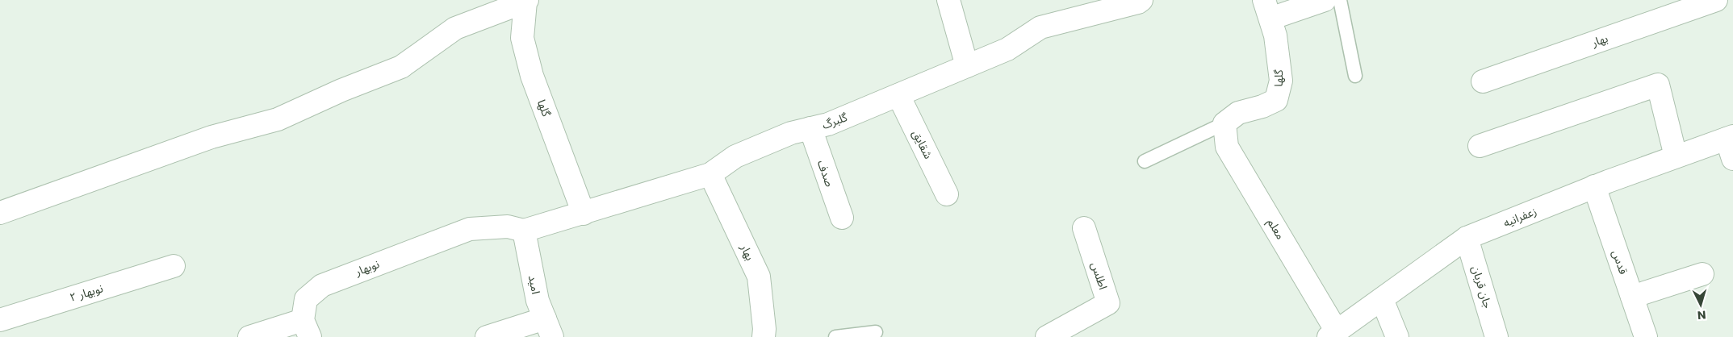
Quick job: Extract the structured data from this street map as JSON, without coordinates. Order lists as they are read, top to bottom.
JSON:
{
  "streets": {
    "street": [
      "بهار",
      "گلها",
      "گلبرگ",
      "شقایق",
      "صدف",
      "زعفرانیه",
      "معلم",
      "قدس",
      "نوبهار",
      "اطلس",
      "امید",
      "جان قربان",
      "نوبهار ۲"
    ]
  },
  "crossings": [
    ["بهار", "گلبرگ"],
    ["گلها", "گلبرگ"],
    ["گلها", "معلم"],
    ["گلبرگ", "شقایق"],
    ["گلبرگ", "صدف"],
    ["گلبرگ", "نوبهار"],
    ["گلبرگ", "امید"],
    ["زعفرانیه", "معلم"],
    ["زعفرانیه", "قدس"],
    ["زعفرانیه", "جان قربان"],
    ["نوبهار", "امید"]
  ],
  "north": "bottom"
}
